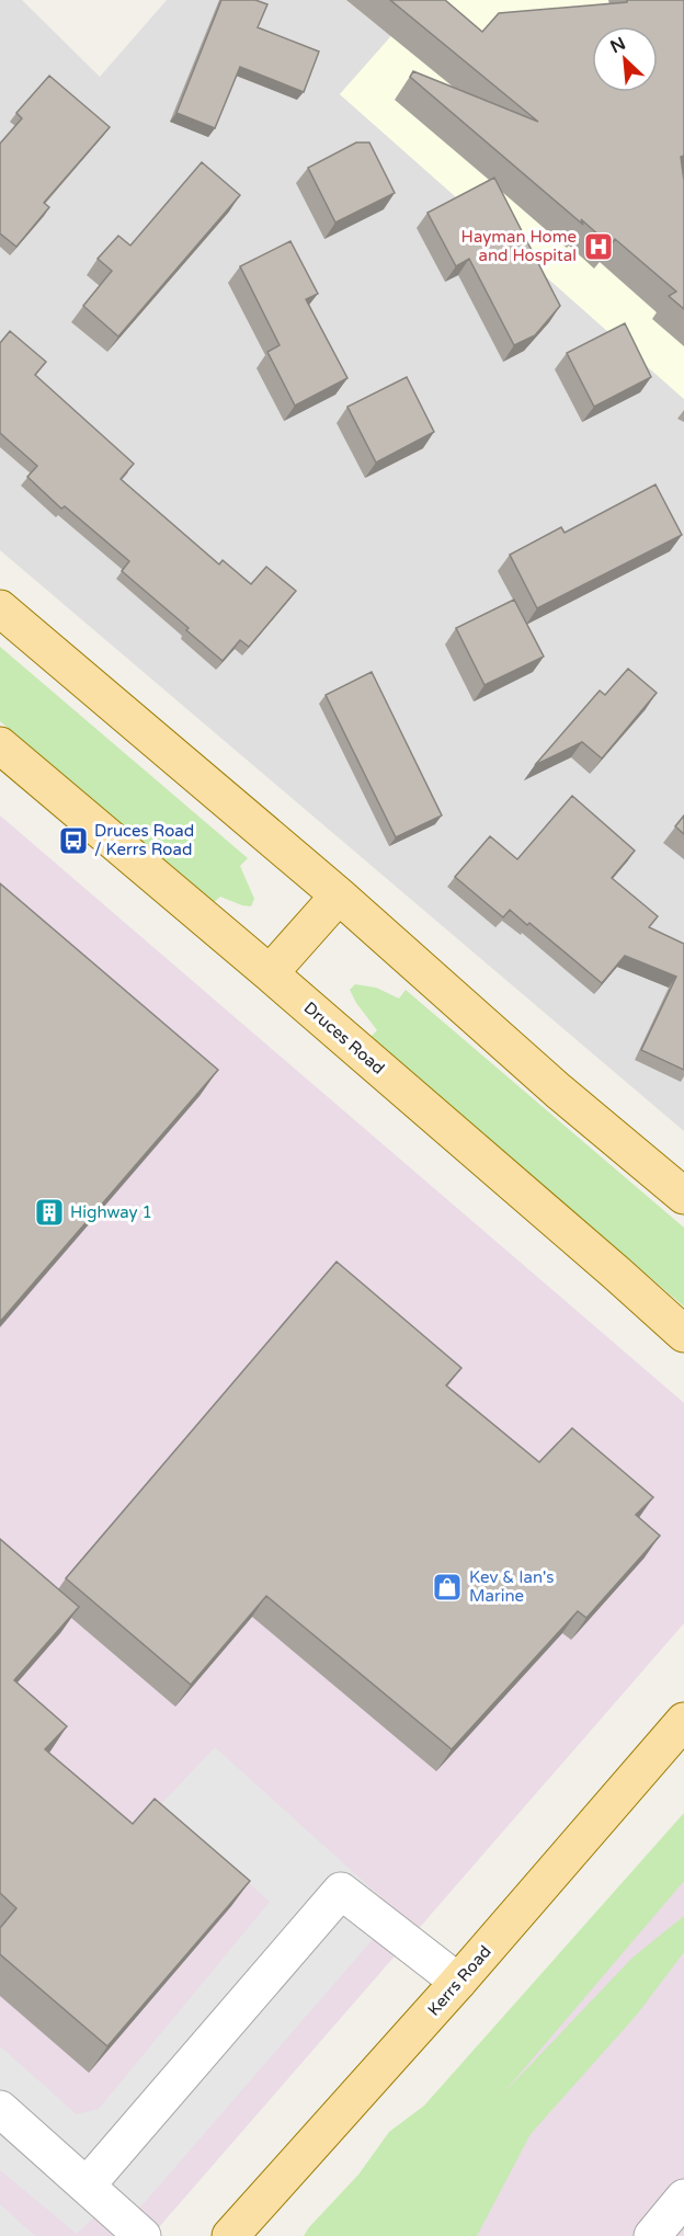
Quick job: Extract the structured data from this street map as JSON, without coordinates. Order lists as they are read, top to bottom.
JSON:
{
  "streets": {
    "main road": ["Druces Road", "Kerrs Road"]
  },
  "places": {
    "hospital": ["Hayman Home and Hospital"],
    "bus stop": ["Druces Road / Kerrs Road"],
    "building": ["Highway 1"],
    "shop": ["Kev & Ian's Marine"]
  },
  "north": "top left"
}
